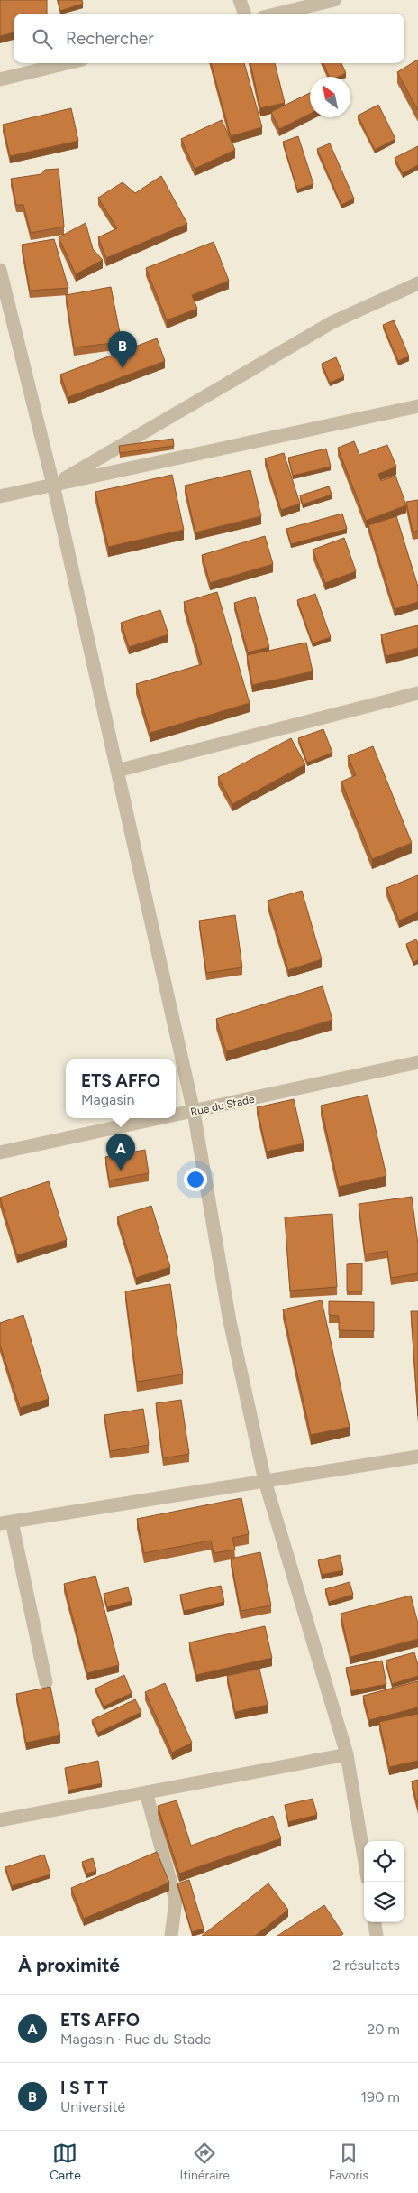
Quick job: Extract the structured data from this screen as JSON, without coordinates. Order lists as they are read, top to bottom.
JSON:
{
  "streets": {
    "street": ["Rue du Stade"]
  },
  "north": "top left",
  "page": {
    "search": "Rechercher",
    "pins": ["B", "A"],
    "popup": ["ETS AFFO", "Magasin"],
    "heading": ["À proximité", "2 résultats"],
    "list": [
      {
        "mark": "A",
        "name": "ETS AFFO",
        "note": "Magasin · Rue du Stade",
        "value": "20 m"
      },
      {
        "mark": "B",
        "name": "I S T T",
        "note": "Université",
        "value": "190 m"
      }
    ],
    "nav": ["Carte", "Itinéraire", "Favoris"]
  }
}
